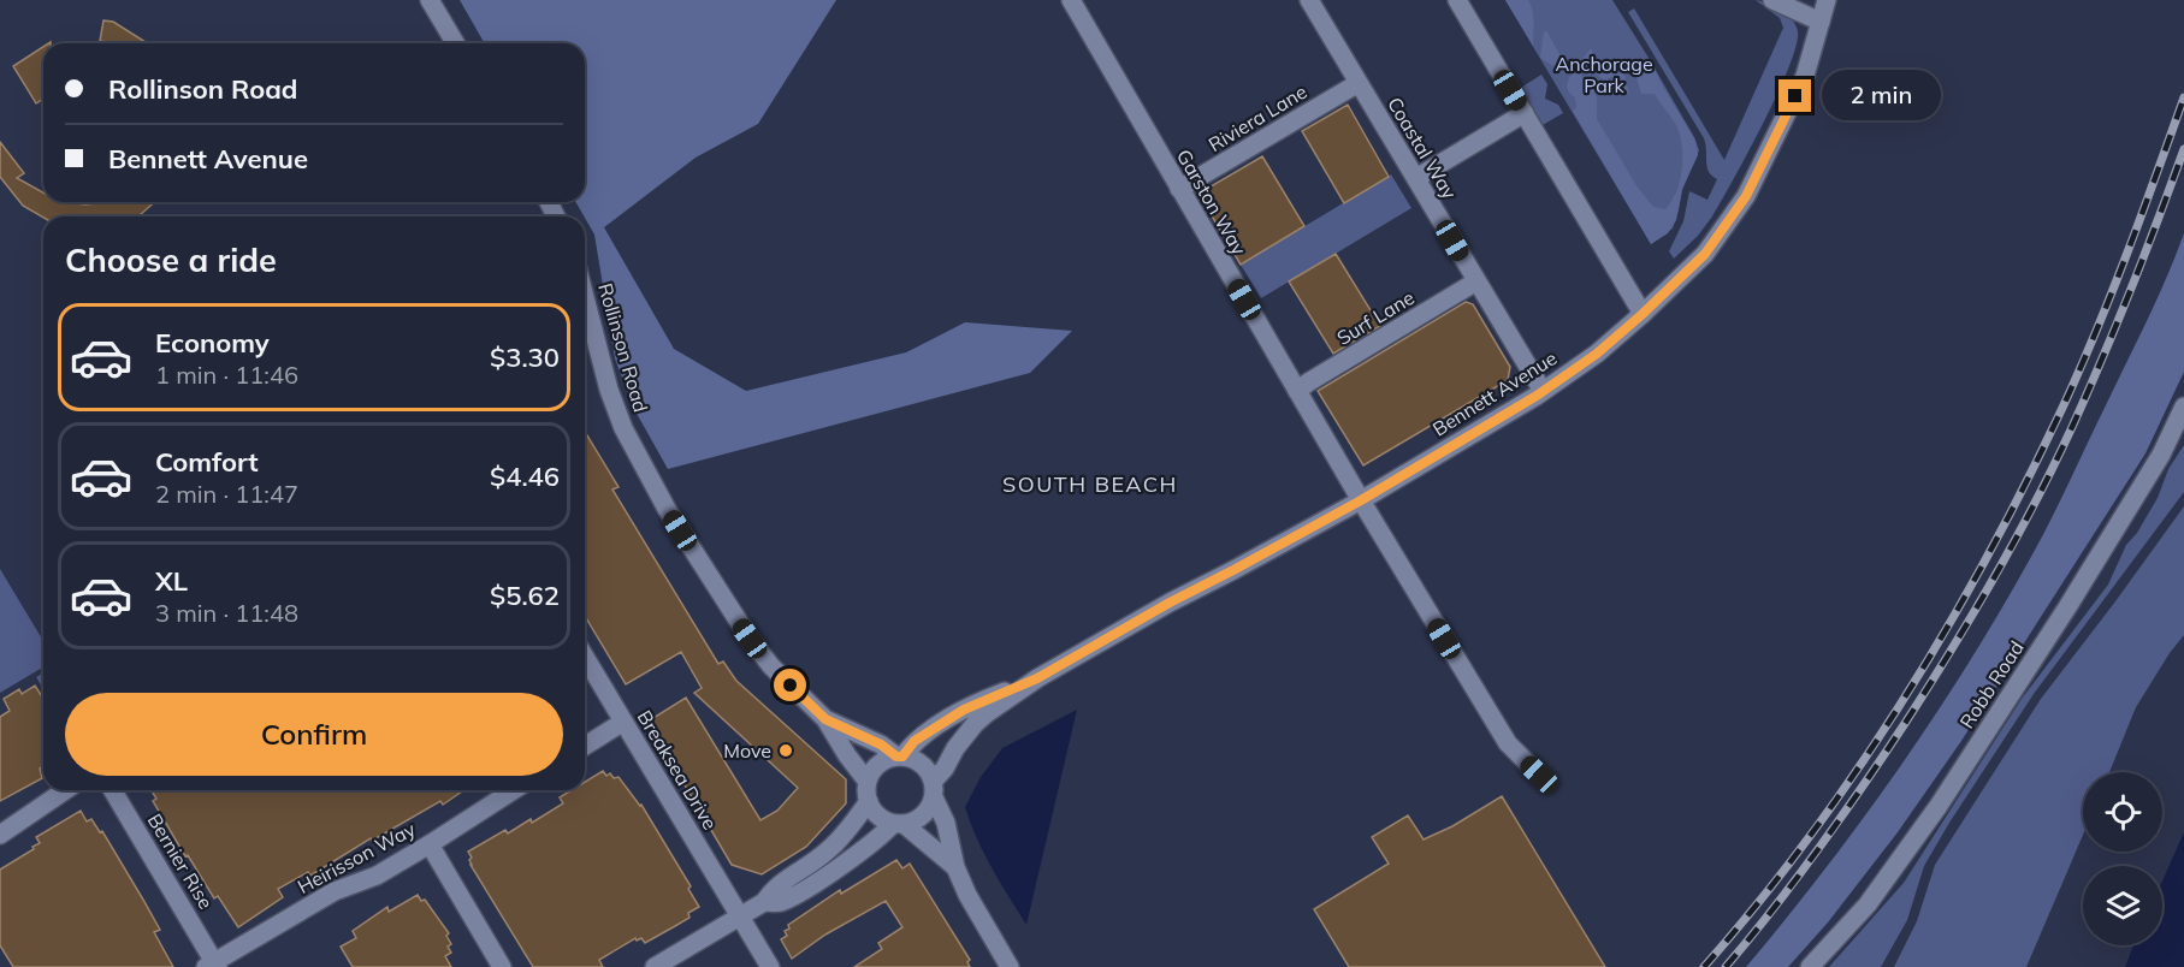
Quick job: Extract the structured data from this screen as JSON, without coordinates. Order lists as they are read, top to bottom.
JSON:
{
  "streets": {
    "street": [
      "Riviera Lane",
      "Coastal Way",
      "Garston Way",
      "Surf Lane",
      "Rollinson Road",
      "Bennett Avenue",
      "Robb Road",
      "Breaksea Drive",
      "Heirisson Way",
      "Bernier Rise"
    ]
  },
  "crossings": [
    ["Riviera Lane", "Coastal Way"],
    ["Riviera Lane", "Garston Way"],
    ["Coastal Way", "Surf Lane"],
    ["Coastal Way", "Bennett Avenue"],
    ["Garston Way", "Surf Lane"],
    ["Garston Way", "Bennett Avenue"],
    ["Rollinson Road", "Bennett Avenue"],
    ["Heirisson Way", "Bernier Rise"]
  ],
  "districts": ["SOUTH BEACH"],
  "parks": ["Anchorage Park"],
  "places": ["Move"],
  "page": {
    "banner": ["Rollinson Road", "Bennett Avenue"],
    "bubble": "2 min",
    "heading": "Choose a ride",
    "list": [
      {
        "name": "Economy",
        "note": "1 min · 11:46",
        "value": "$3.30"
      },
      {
        "name": "Comfort",
        "note": "2 min · 11:47",
        "value": "$4.46"
      },
      {
        "name": "XL",
        "note": "3 min · 11:48",
        "value": "$5.62"
      }
    ],
    "buttons": "Confirm"
  }
}
